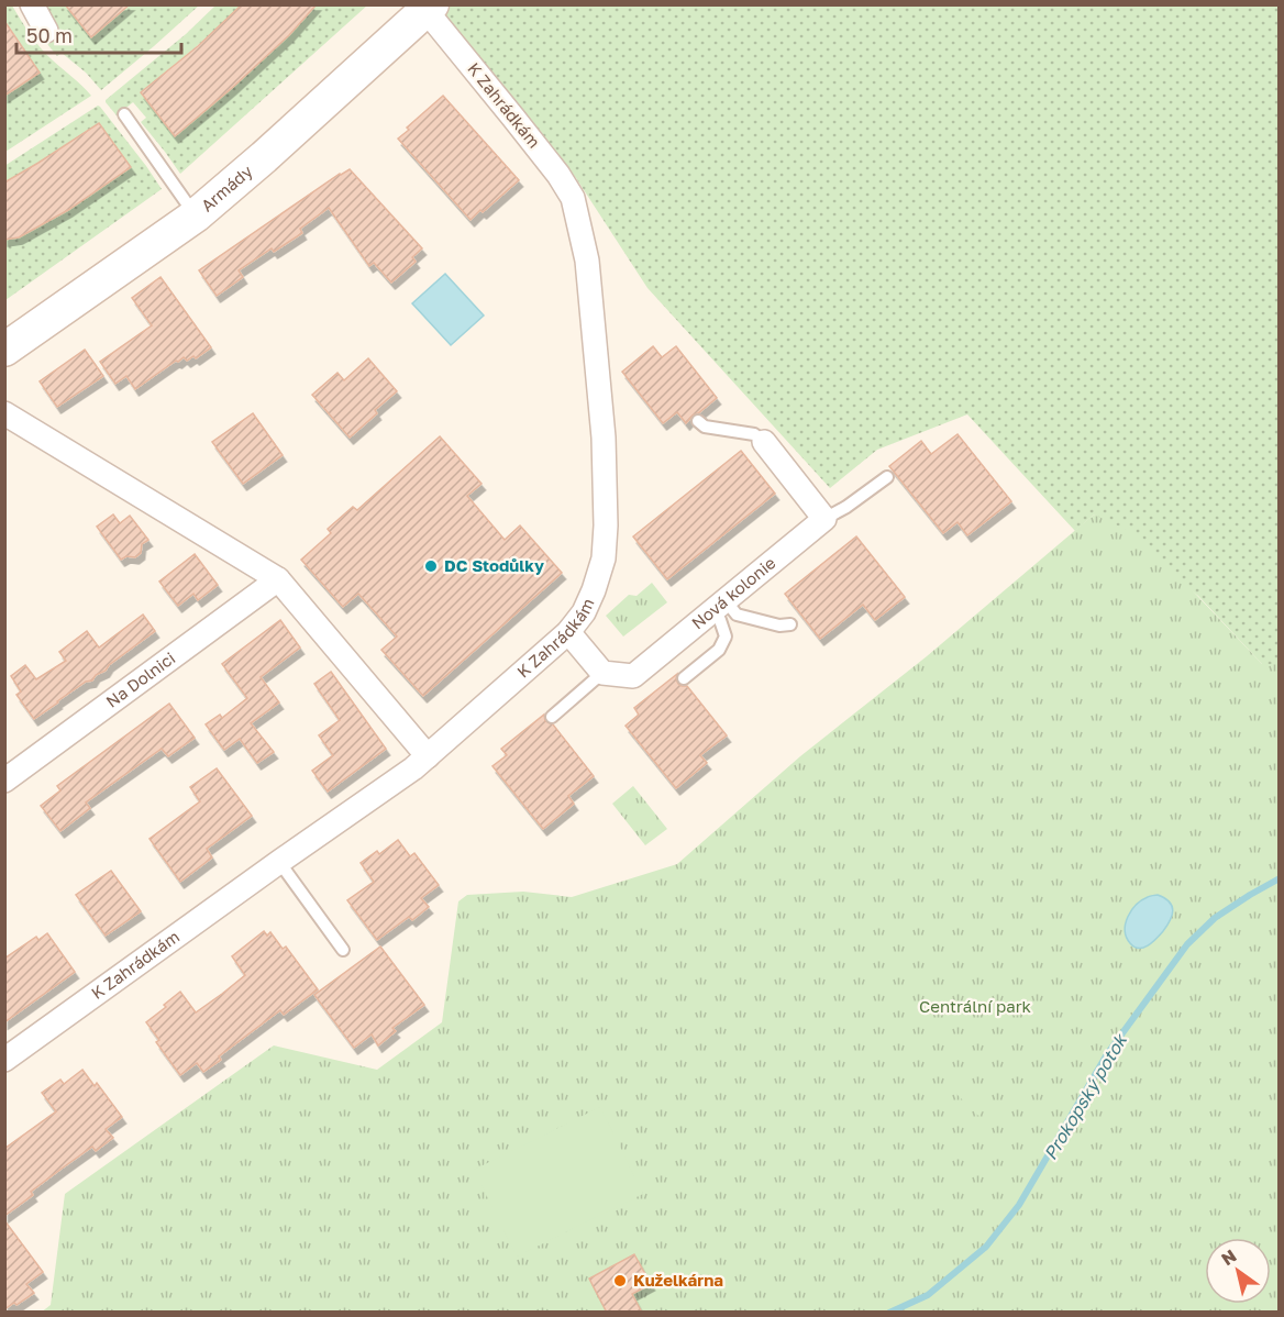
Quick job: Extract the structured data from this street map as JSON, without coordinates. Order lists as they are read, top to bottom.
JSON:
{
  "streets": {
    "street": [
      "K Zahrádkám",
      "Armády",
      "Nová kolonie",
      "Na Dolnici"
    ]
  },
  "crossings": [
    ["K Zahrádkám", "Armády"]
  ],
  "water": ["Prokopský potok"],
  "parks": ["Centrální park"],
  "places": ["DC Stodůlky", "Kuželkárna"],
  "scale_bar": "50 m",
  "north": "top left"
}
